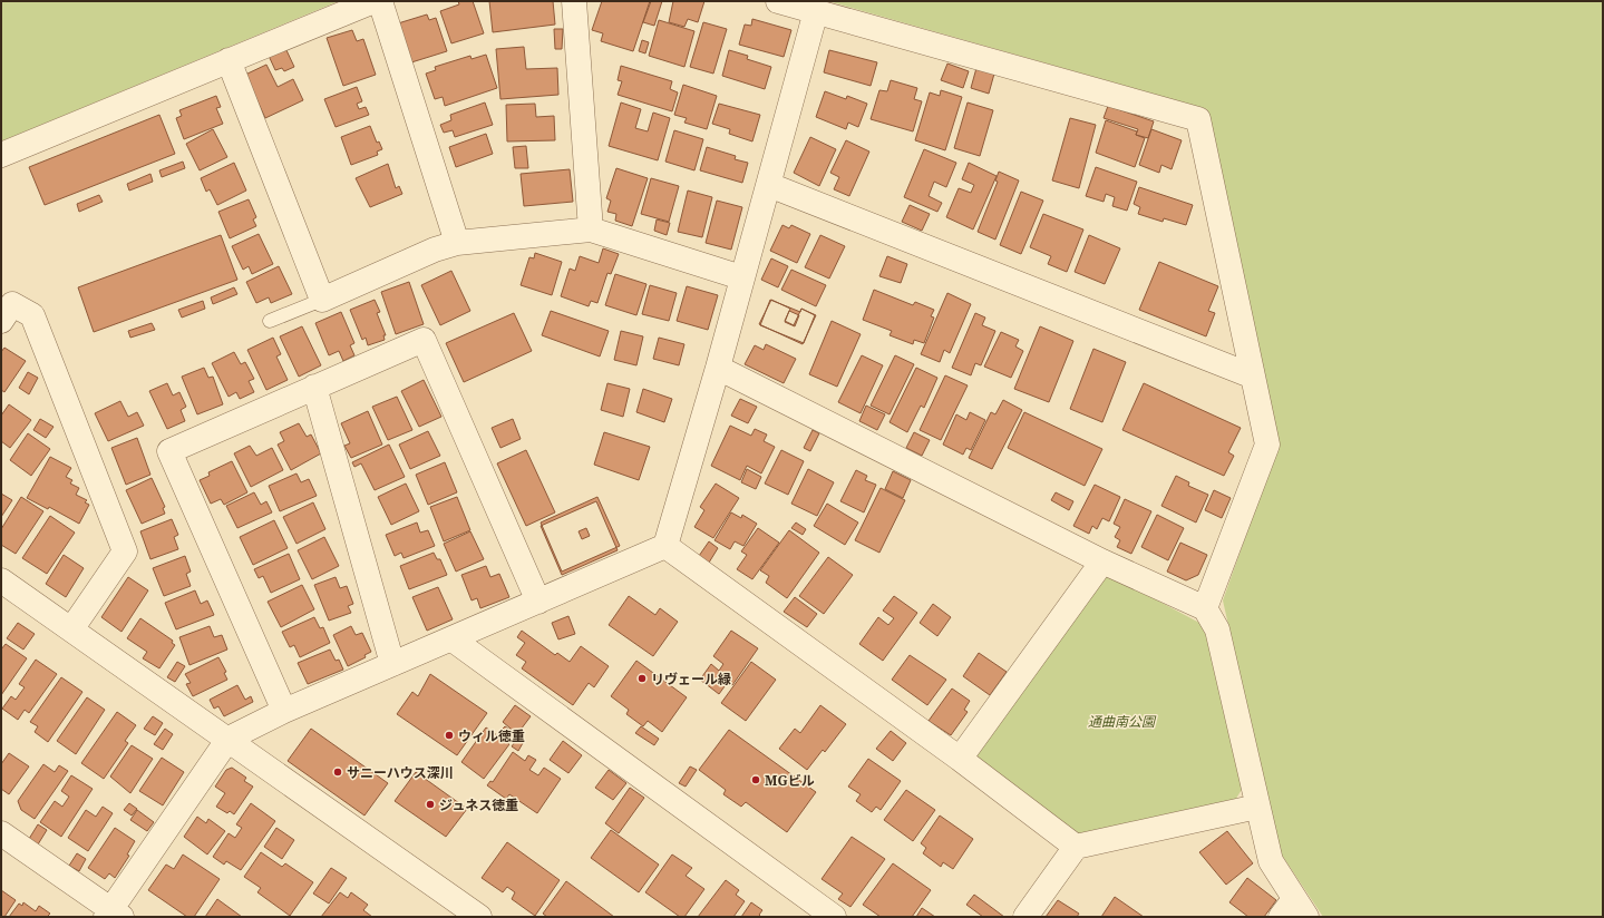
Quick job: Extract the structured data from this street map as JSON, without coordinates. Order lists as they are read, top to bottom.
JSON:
{
  "parks": ["通曲南公園"],
  "places": [
    "リヴェール緑",
    "ウィル徳重",
    "サニーハウス深川",
    "MGビル",
    "ジュネス徳重"
  ]
}
